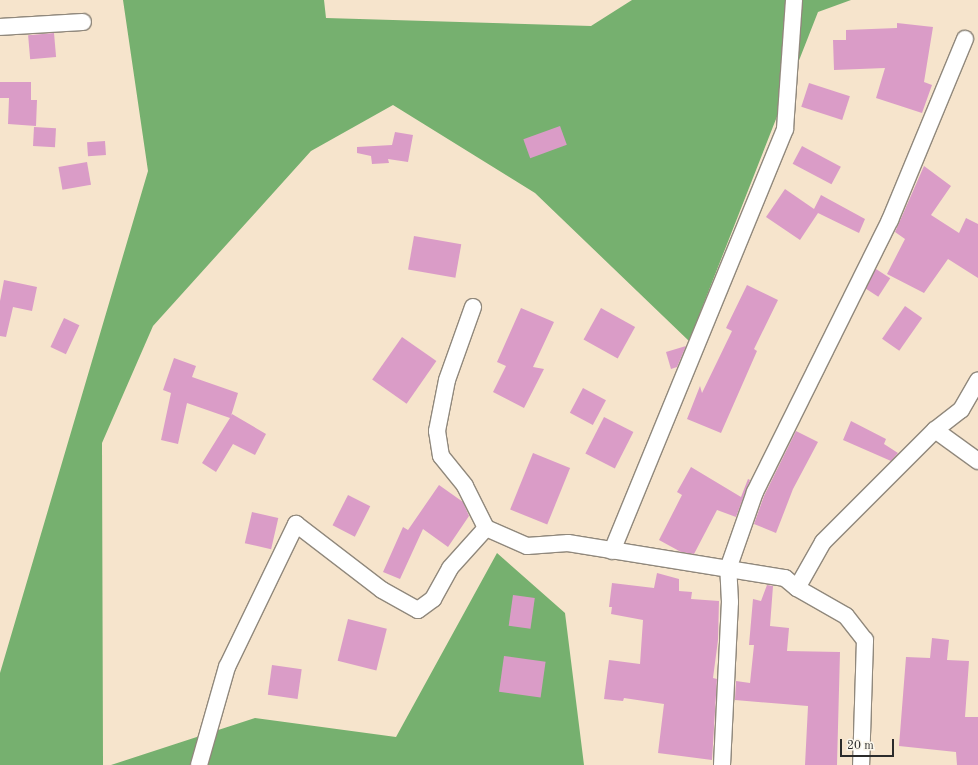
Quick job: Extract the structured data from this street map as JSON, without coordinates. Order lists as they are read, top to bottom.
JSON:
{
  "scale_bar": "20 m"
}
